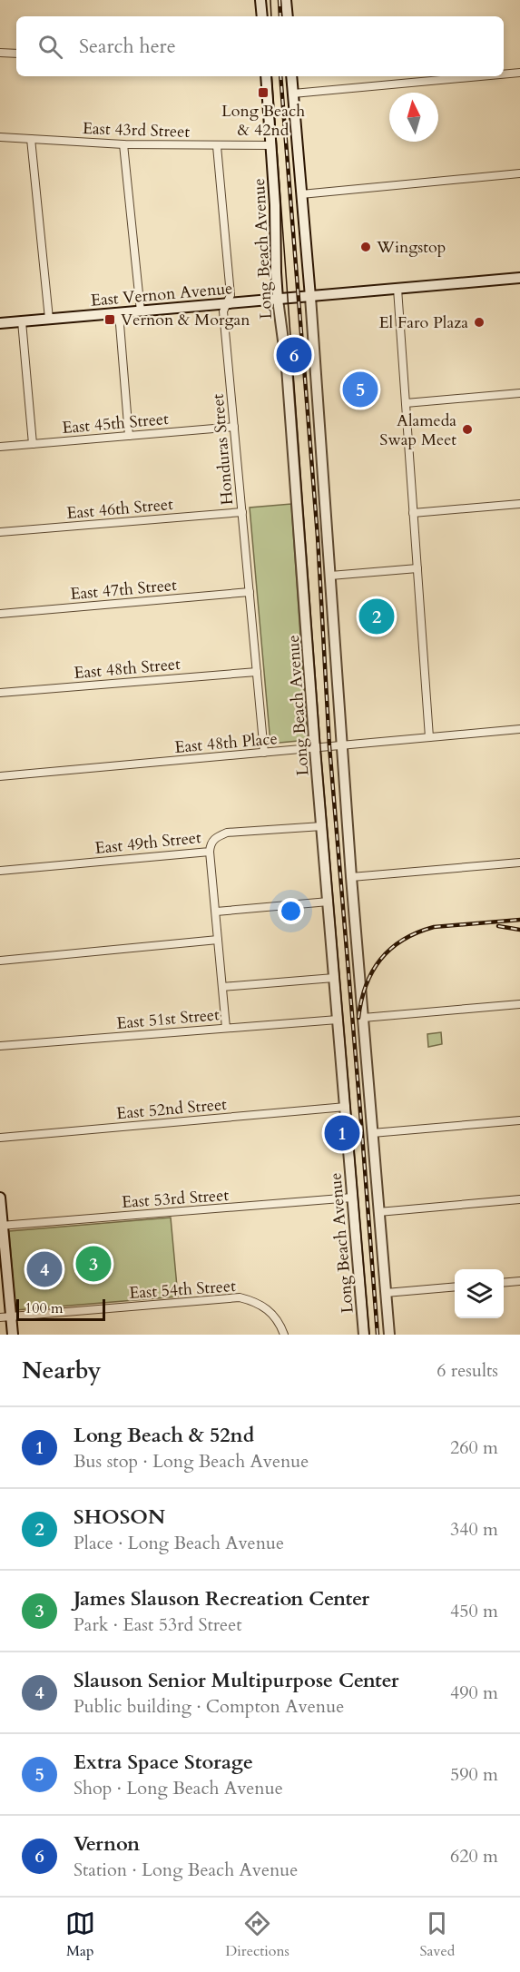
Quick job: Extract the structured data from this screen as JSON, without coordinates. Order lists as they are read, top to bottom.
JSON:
{
  "streets": {
    "street": [
      "East 43rd Street",
      "Long Beach Avenue",
      "East Vernon Avenue",
      "East 45th Street",
      "Honduras Street",
      "East 46th Street",
      "East 47th Street",
      "East 48th Street",
      "East 48th Place",
      "East 49th Street",
      "East 51st Street",
      "East 52nd Street",
      "East 53rd Street",
      "East 54th Street"
    ]
  },
  "crossings": [
    ["East 43rd Street", "Long Beach Avenue"],
    ["East 43rd Street", "Honduras Street"],
    ["Long Beach Avenue", "East Vernon Avenue"],
    ["Long Beach Avenue", "East 48th Place"],
    ["Long Beach Avenue", "East 49th Street"],
    ["Long Beach Avenue", "East 51st Street"],
    ["Long Beach Avenue", "East 52nd Street"],
    ["Long Beach Avenue", "East 53rd Street"],
    ["East Vernon Avenue", "Honduras Street"],
    ["East 45th Street", "Honduras Street"],
    ["Honduras Street", "East 46th Street"],
    ["Honduras Street", "East 47th Street"],
    ["Honduras Street", "East 48th Street"],
    ["Honduras Street", "East 48th Place"]
  ],
  "places": {
    "transit": ["Long Beach & 42nd", "Vernon & Morgan"],
    "other": ["Wingstop", "El Faro Plaza", "Alameda Swap Meet"]
  },
  "scale_bar": "100 m",
  "north": "top",
  "page": {
    "search": "Search here",
    "pins": [
      "6",
      "5",
      "2",
      "1",
      "3",
      "4"
    ],
    "scale": "100 m",
    "heading": ["Nearby", "6 results"],
    "list": [
      {
        "mark": "1",
        "name": "Long Beach & 52nd",
        "note": "Bus stop · Long Beach Avenue",
        "value": "260 m"
      },
      {
        "mark": "2",
        "name": "SHOSON",
        "note": "Place · Long Beach Avenue",
        "value": "340 m"
      },
      {
        "mark": "3",
        "name": "James Slauson Recreation Center",
        "note": "Park · East 53rd Street",
        "value": "450 m"
      },
      {
        "mark": "4",
        "name": "Slauson Senior Multipurpose Center",
        "note": "Public building · Compton Avenue",
        "value": "490 m"
      },
      {
        "mark": "5",
        "name": "Extra Space Storage",
        "note": "Shop · Long Beach Avenue",
        "value": "590 m"
      },
      {
        "mark": "6",
        "name": "Vernon",
        "note": "Station · Long Beach Avenue",
        "value": "620 m"
      }
    ],
    "nav": ["Map", "Directions", "Saved"]
  }
}
